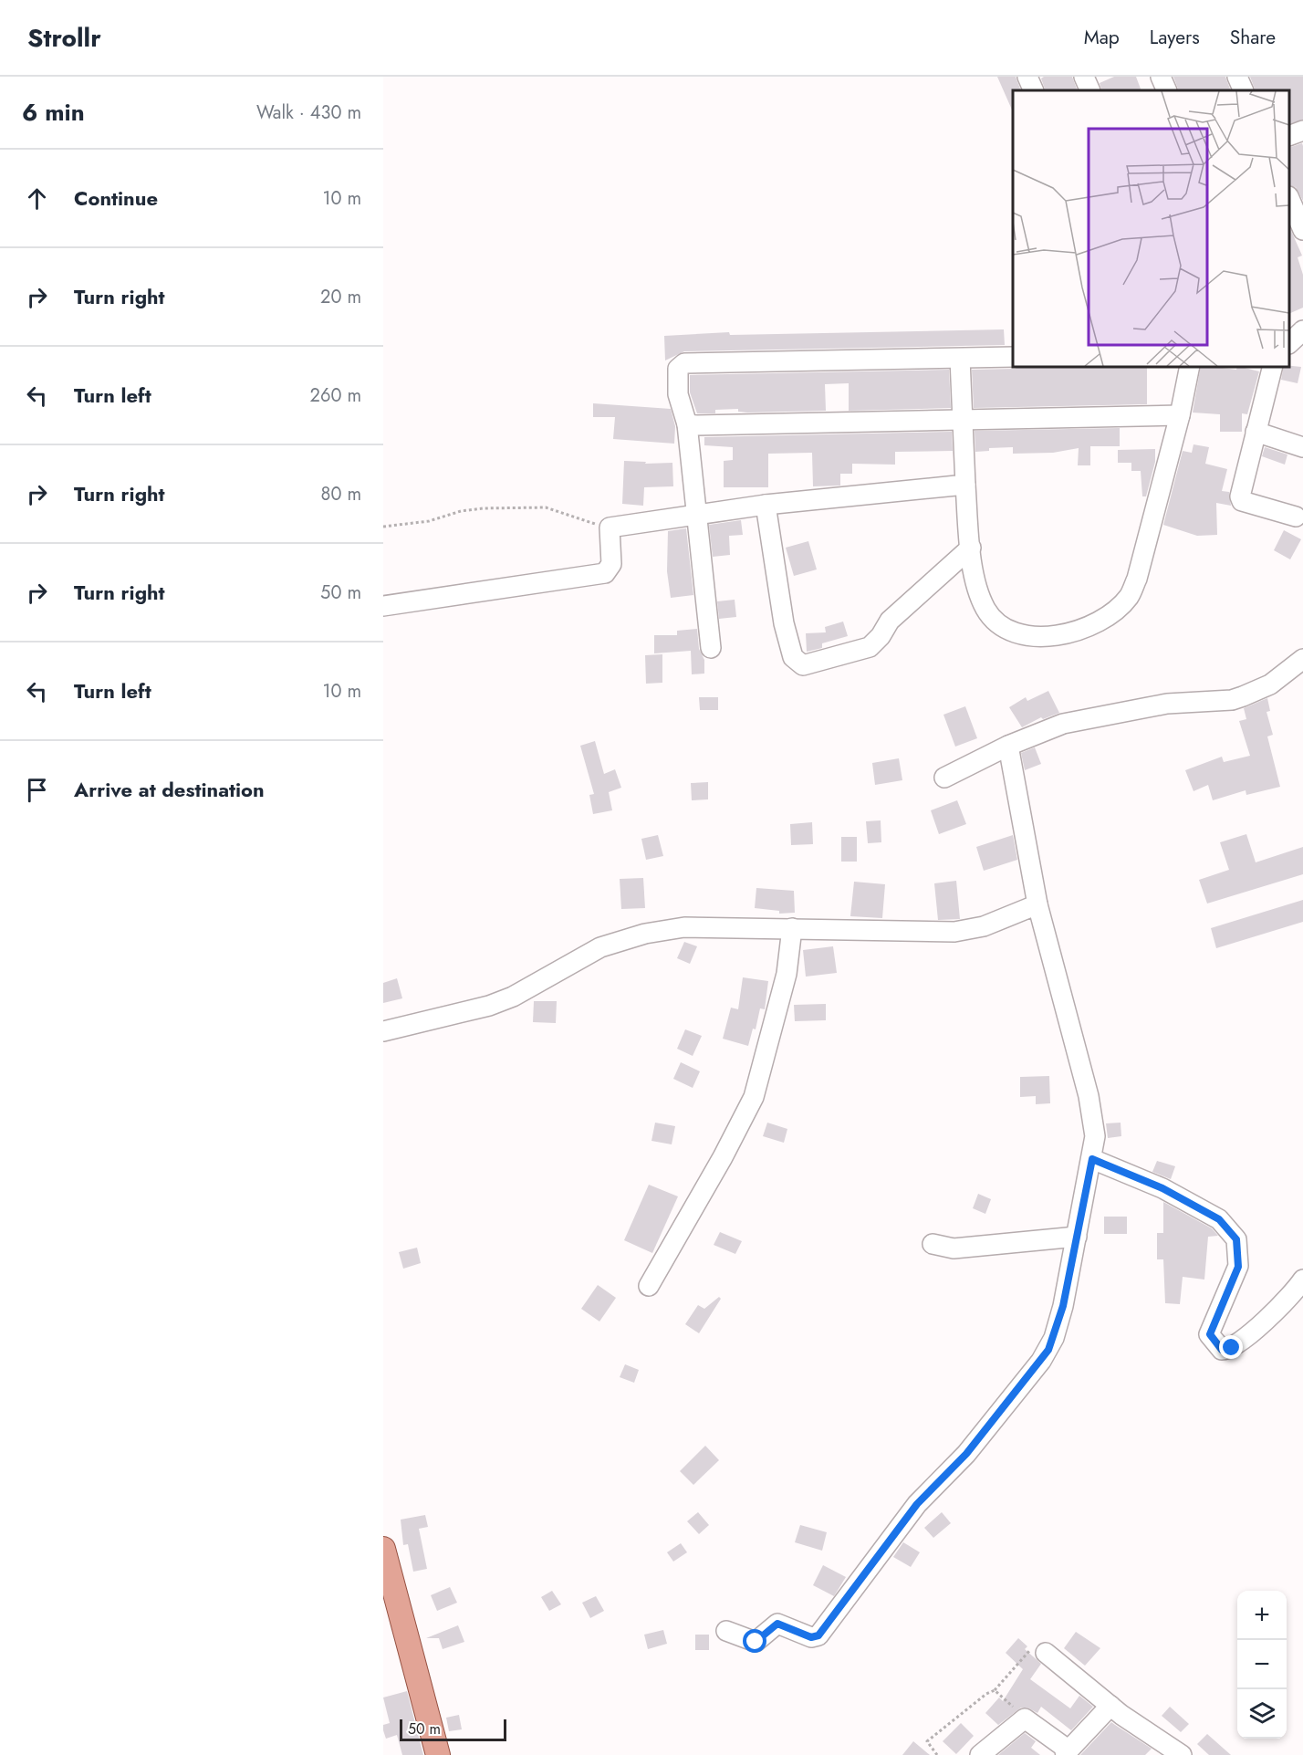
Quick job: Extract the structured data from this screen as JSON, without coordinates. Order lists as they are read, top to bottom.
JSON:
{
  "scale_bar": "50 m",
  "page": {
    "header": "Strollr",
    "nav": ["Map", "Layers", "Share"],
    "heading": ["6 min", "Walk · 430 m"],
    "list": [
      ["Continue", "10 m"],
      ["Turn right", "20 m"],
      ["Turn left", "260 m"],
      ["Turn right", "80 m"],
      ["Turn right", "50 m"],
      ["Turn left", "10 m"],
      "Arrive at destination"
    ],
    "map_buttons": ["+", "−"],
    "scale": "50 m"
  }
}
